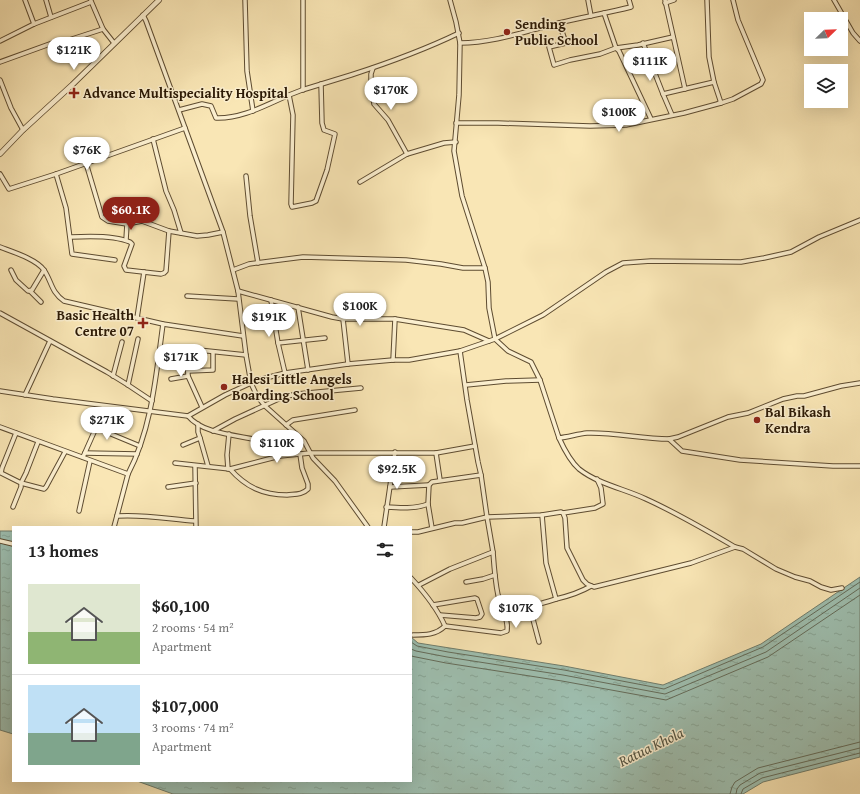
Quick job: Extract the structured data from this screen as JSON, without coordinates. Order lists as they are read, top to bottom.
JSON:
{
  "water": ["Ratua Khola"],
  "places": {
    "other": ["Sending Public School", "Halesi Little Angels Boarding School", "Bal Bikash Kendra"],
    "health": ["Advance Multispeciality Hospital", "Basic Health Centre 07"]
  },
  "north": "top right",
  "page": {
    "price": [
      "$121K",
      "$111K",
      "$170K",
      "$100K",
      "$76K",
      "$60.1K",
      "$100K",
      "$191K",
      "$171K",
      "$271K",
      "$110K",
      "$92.5K",
      "$107K"
    ],
    "heading": "13 homes",
    "list": [
      {
        "name": "$60,100",
        "note": "2 rooms · 54 m² · Apartment"
      },
      {
        "name": "$107,000",
        "note": "3 rooms · 74 m² · Apartment"
      }
    ]
  }
}
